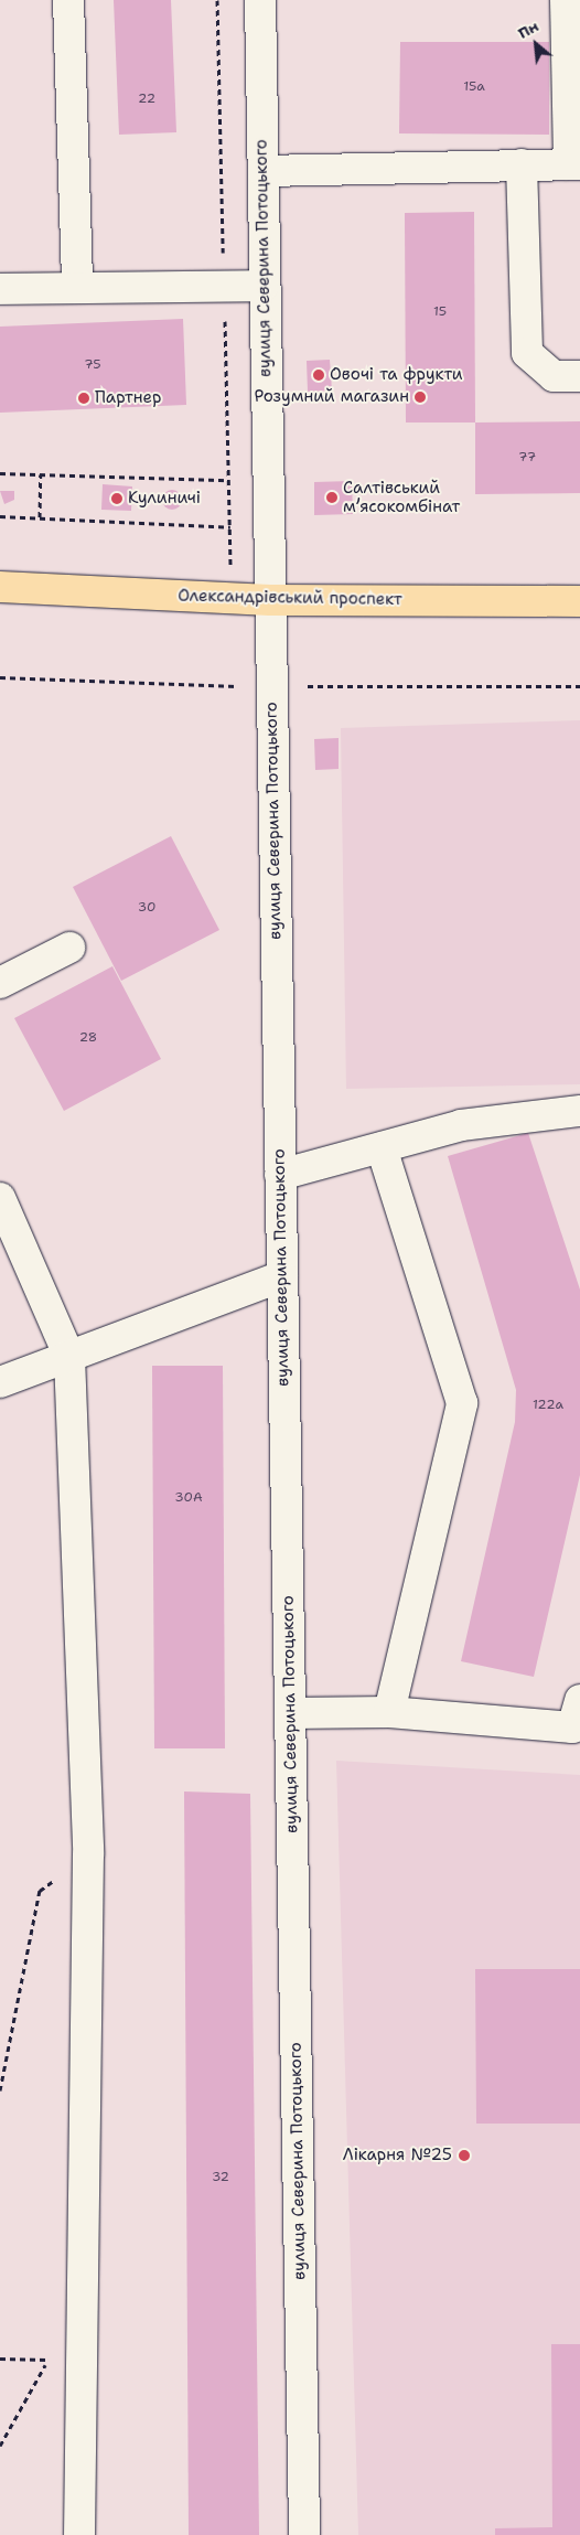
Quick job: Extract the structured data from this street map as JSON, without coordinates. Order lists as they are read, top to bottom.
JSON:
{
  "streets": {
    "main road": ["Олександрівський проспект"],
    "street": ["вулиця Северина Потоцького"]
  },
  "crossings": [
    ["вулиця Северина Потоцького", "Олександрівський проспект"]
  ],
  "places": [
    "Овочі та фрукти",
    "Розумний магазин",
    "Партнер",
    "Салтівський мʼясокомбінат",
    "Кулиничі",
    "Лікарня №25"
  ],
  "house_numbers": [
    "15а",
    "22",
    "15",
    "75",
    "77",
    "30",
    "28",
    "122а",
    "30А",
    "32"
  ],
  "north": "top left"
}
